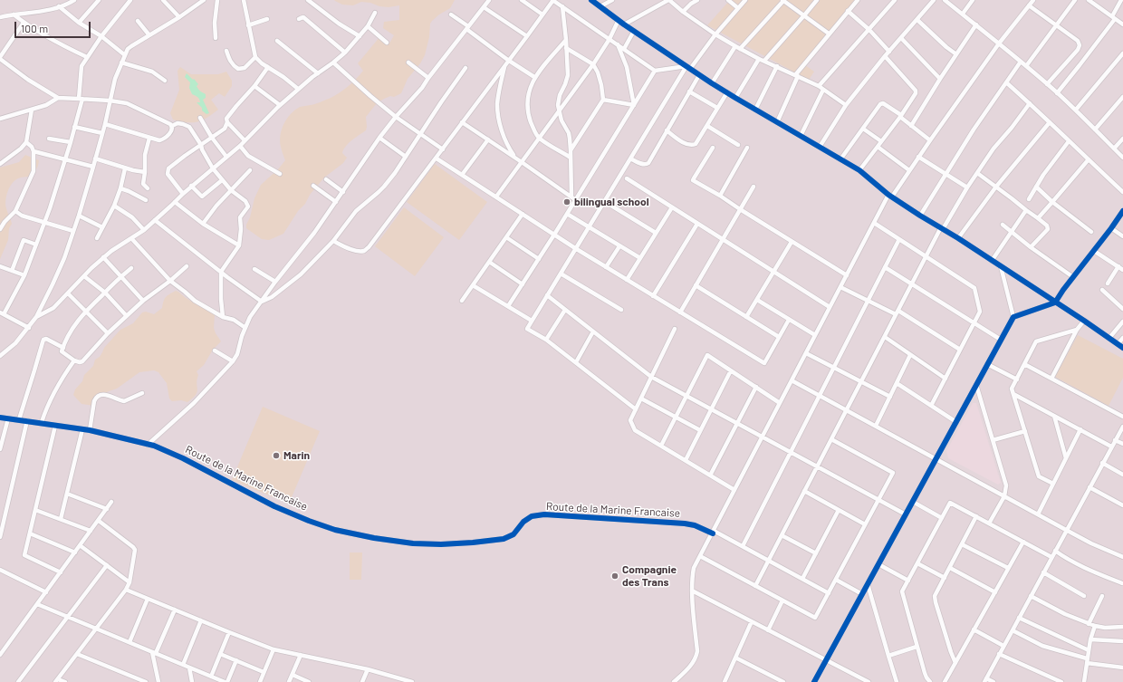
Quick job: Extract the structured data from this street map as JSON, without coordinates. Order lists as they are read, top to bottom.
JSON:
{
  "streets": {
    "street": ["Route de la Marine Francaise"]
  },
  "places": ["bilingual school", "Marin", "Compagnie des Trans"],
  "scale_bar": "100 m"
}
